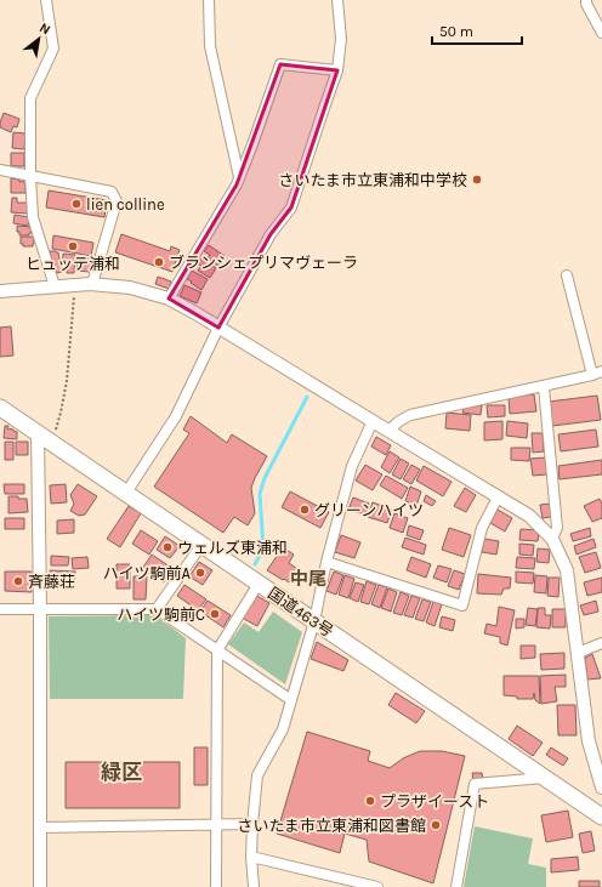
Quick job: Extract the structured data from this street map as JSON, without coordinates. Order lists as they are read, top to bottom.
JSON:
{
  "streets": {
    "highway": ["国道463号"]
  },
  "districts": ["中尾", "緑区"],
  "places": [
    "さいたま市立東浦和中学校",
    "lien colline",
    "ヒュッテ浦和",
    "ブランシェプリマヴェーラ",
    "グリーンハイツ",
    "ウェルズ東浦和",
    "ハイツ駒前A",
    "斉藤荘",
    "ハイツ駒前C",
    "プラザイースト",
    "さいたま市立東浦和図書館"
  ],
  "scale_bar": "50 m",
  "north": "top right"
}
